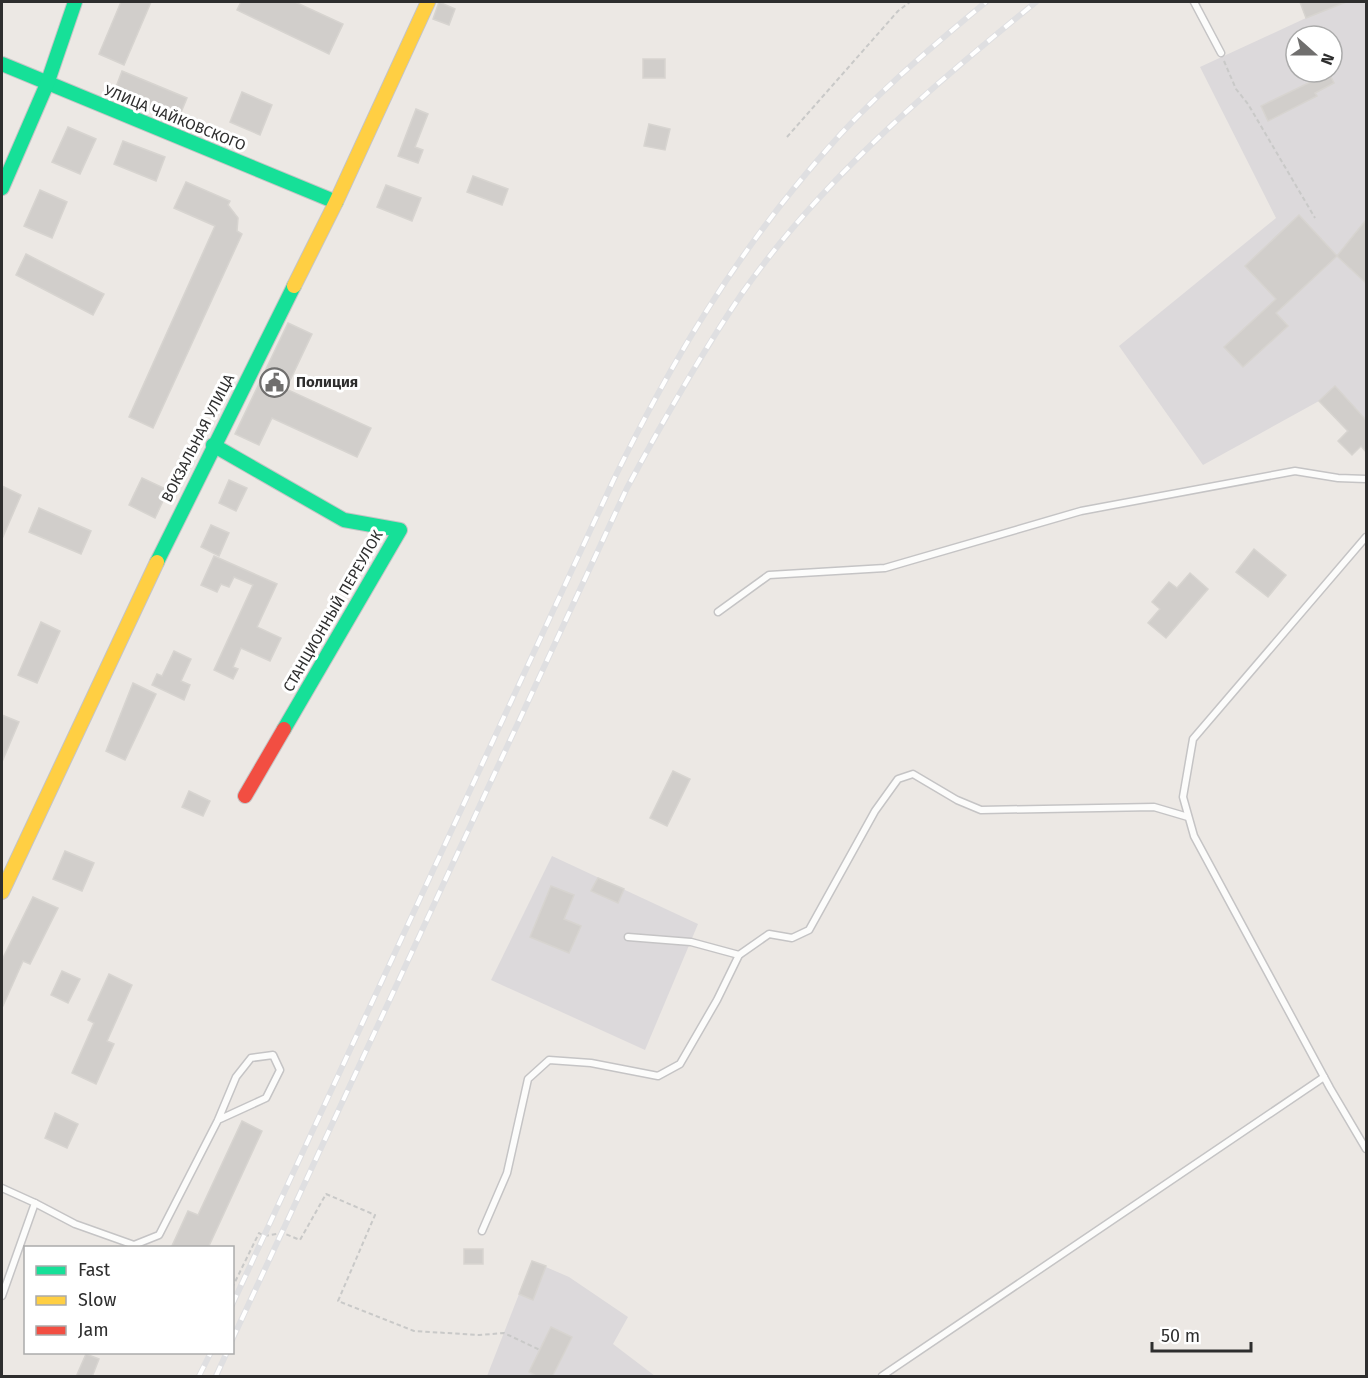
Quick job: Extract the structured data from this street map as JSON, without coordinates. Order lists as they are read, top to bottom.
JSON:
{
  "streets": {
    "street": ["УЛИЦА ЧАЙКОВСКОГО", "ВОКЗАЛЬНАЯ УЛИЦА", "СТАНЦИОННЫЙ ПЕРЕУЛОК"]
  },
  "crossings": [
    ["УЛИЦА ЧАЙКОВСКОГО", "ВОКЗАЛЬНАЯ УЛИЦА"],
    ["ВОКЗАЛЬНАЯ УЛИЦА", "СТАНЦИОННЫЙ ПЕРЕУЛОК"]
  ],
  "places": {
    "public building": ["Полиция"]
  },
  "legend": ["Fast", "Slow", "Jam"],
  "scale_bar": "50 m",
  "north": "right"
}
